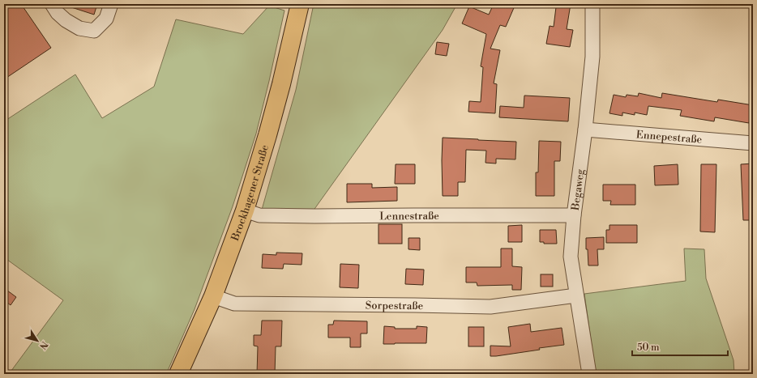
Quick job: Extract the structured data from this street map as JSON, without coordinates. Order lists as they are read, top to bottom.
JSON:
{
  "streets": {
    "main road": ["Brockhagener Straße"],
    "street": [
      "Ennepestraße",
      "Begaweg",
      "Lennestraße",
      "Sorpestraße"
    ]
  },
  "crossings": [
    ["Ennepestraße", "Begaweg"],
    ["Begaweg", "Lennestraße"],
    ["Begaweg", "Sorpestraße"],
    ["Brockhagener Straße", "Lennestraße"],
    ["Brockhagener Straße", "Sorpestraße"]
  ],
  "scale_bar": "50 m",
  "north": "bottom right"
}
